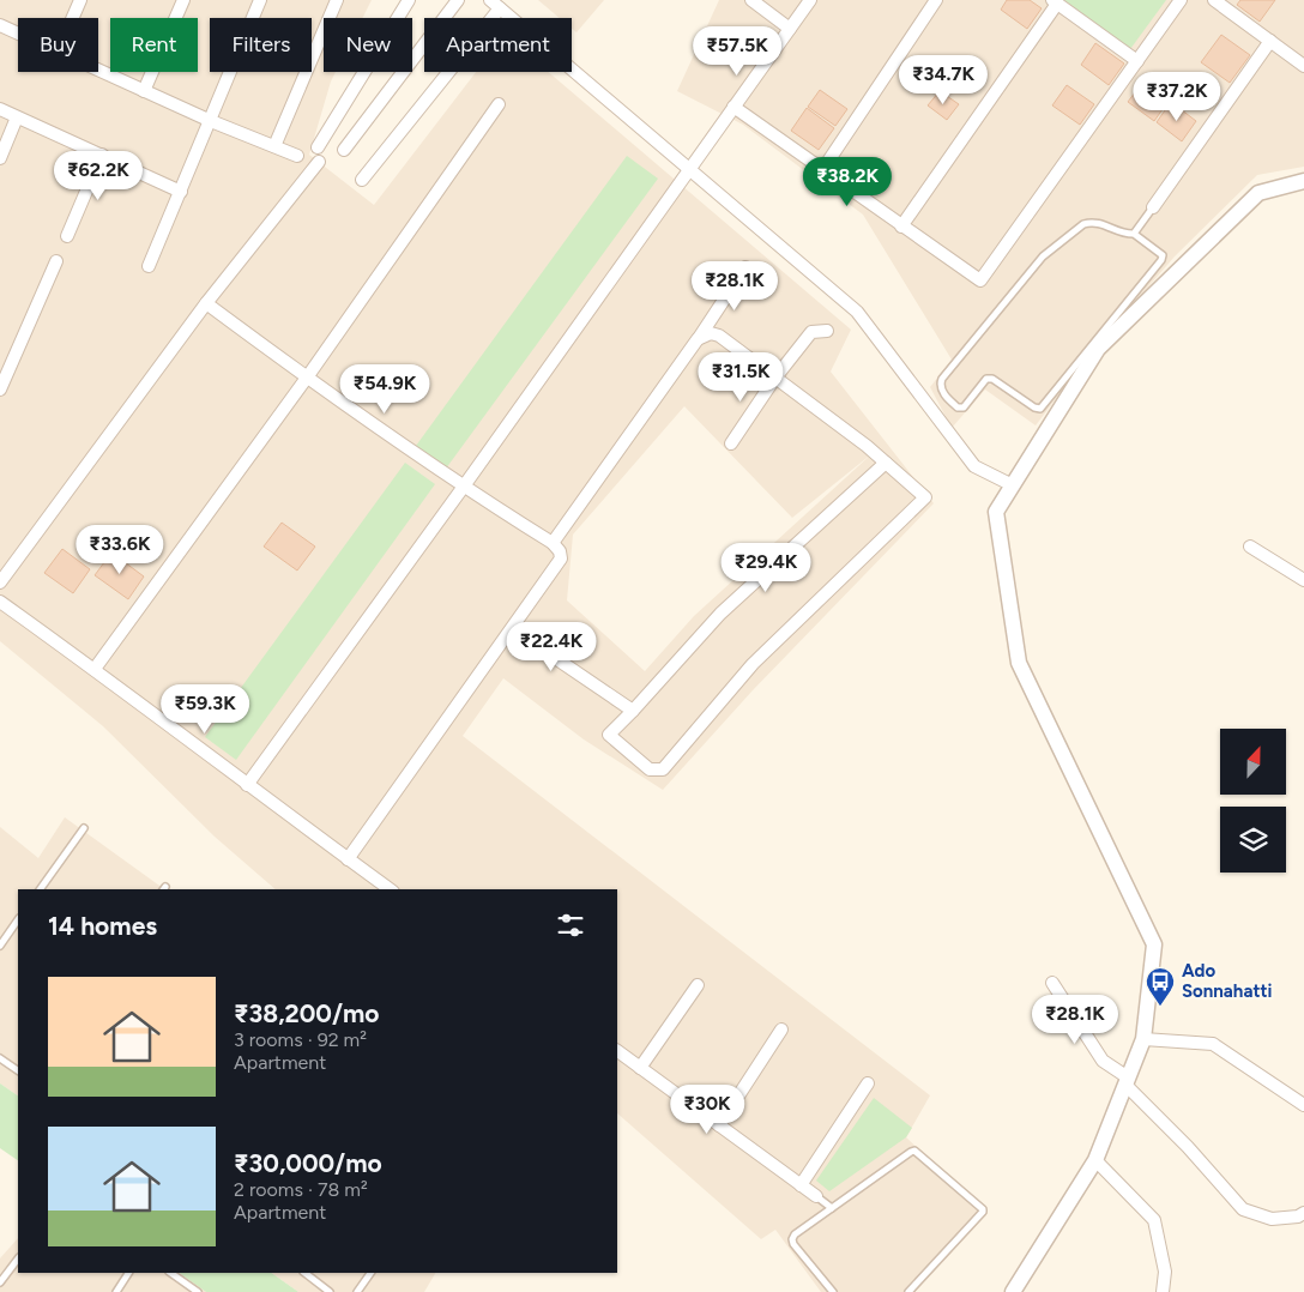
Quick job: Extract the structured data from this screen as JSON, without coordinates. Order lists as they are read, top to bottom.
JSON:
{
  "places": {
    "bus stop": ["Ado Sonnahatti"]
  },
  "north": "top",
  "page": {
    "chip": [
      "Buy",
      "Rent",
      "Filters",
      "New",
      "Apartment"
    ],
    "price": [
      "₹57.5K",
      "₹34.7K",
      "₹37.2K",
      "₹62.2K",
      "₹38.2K",
      "₹28.1K",
      "₹31.5K",
      "₹54.9K",
      "₹33.6K",
      "₹29.4K",
      "₹22.4K",
      "₹59.3K",
      "₹28.1K",
      "₹30K"
    ],
    "heading": "14 homes",
    "list": [
      {
        "name": "₹38,200/mo",
        "note": "3 rooms · 92 m² · Apartment"
      },
      {
        "name": "₹30,000/mo",
        "note": "2 rooms · 78 m² · Apartment"
      }
    ]
  }
}
